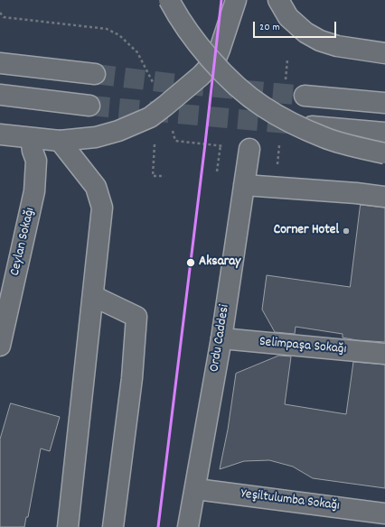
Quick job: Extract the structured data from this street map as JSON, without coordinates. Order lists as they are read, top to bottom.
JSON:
{
  "streets": {
    "street": [
      "Ceylan Sokağı",
      "Ordu Caddesi",
      "Selimpaşa Sokağı",
      "Yeşiltulumba Sokağı"
    ]
  },
  "crossings": [
    ["Ordu Caddesi", "Selimpaşa Sokağı"],
    ["Ordu Caddesi", "Yeşiltulumba Sokağı"]
  ],
  "places": ["Corner Hotel", "Aksaray"],
  "scale_bar": "20 m"
}
